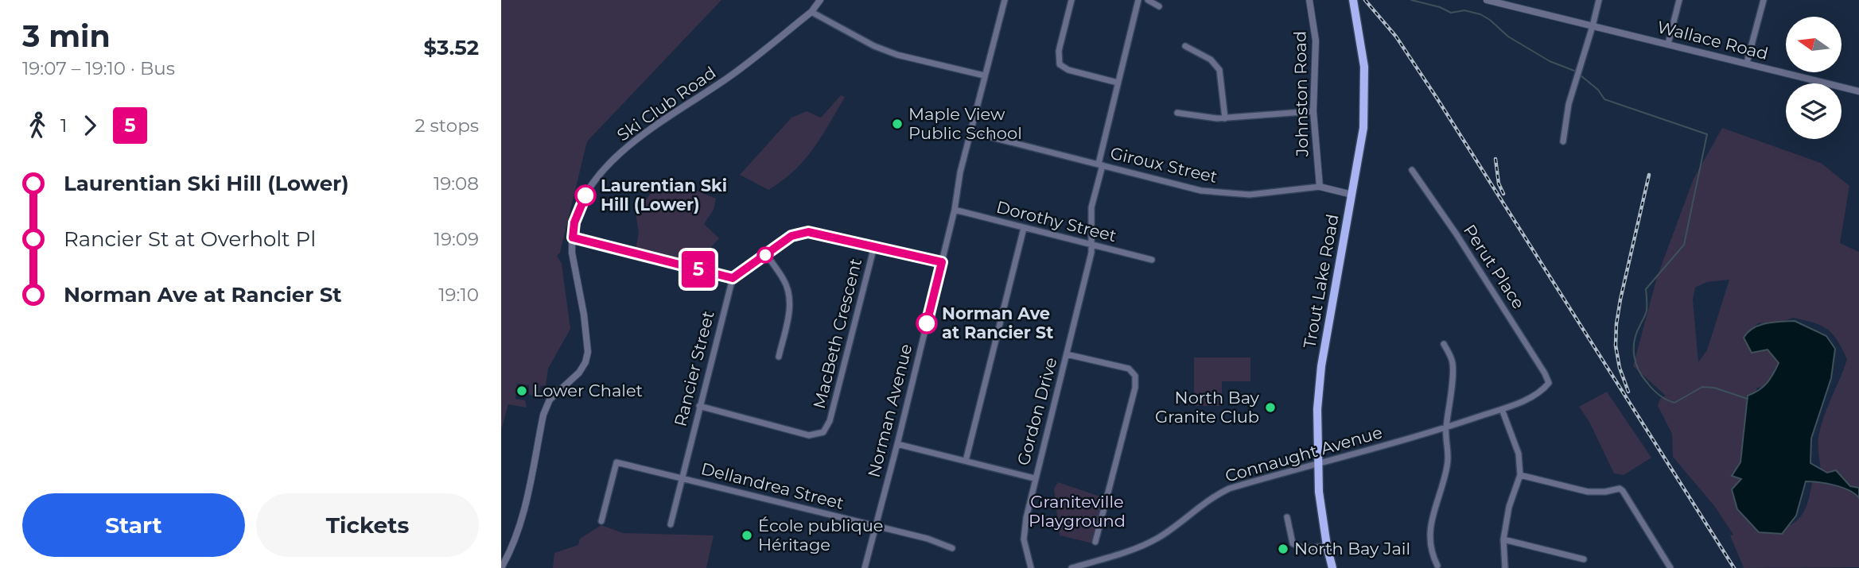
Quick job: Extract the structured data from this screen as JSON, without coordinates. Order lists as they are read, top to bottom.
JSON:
{
  "streets": {
    "main road": ["Trout Lake Road"],
    "street": [
      "Wallace Road",
      "Johnston Road",
      "Ski Club Road",
      "Giroux Street",
      "Dorothy Street",
      "Perut Place",
      "MacBeth Crescent",
      "Rancier Street",
      "Norman Avenue",
      "Gordon Drive",
      "Connaught Avenue",
      "Dellandrea Street"
    ]
  },
  "crossings": [
    ["Johnston Road", "Giroux Street"],
    ["Giroux Street", "Trout Lake Road"],
    ["Giroux Street", "Norman Avenue"],
    ["Giroux Street", "Gordon Drive"],
    ["Dorothy Street", "Norman Avenue"],
    ["Dorothy Street", "Gordon Drive"],
    ["Perut Place", "Connaught Avenue"],
    ["Trout Lake Road", "Connaught Avenue"],
    ["MacBeth Crescent", "Rancier Street"],
    ["Rancier Street", "Dellandrea Street"],
    ["Norman Avenue", "Dellandrea Street"]
  ],
  "parks": ["Graniteville Playground"],
  "places": [
    "Maple View Public School",
    "Laurentian Ski Hill (Lower)",
    "Norman Ave at Rancier St",
    "Lower Chalet",
    "North Bay Granite Club",
    "École publique Héritage",
    "North Bay Jail"
  ],
  "lines": ["bus line 5"],
  "north": "left",
  "page": {
    "heading": ["3 min", "19:07 – 19:10 · Bus", "$3.52"],
    "on_map": "5",
    "legs": ["1", "5", "2 stops"],
    "list": [
      {
        "name": "Laurentian Ski Hill (Lower)",
        "value": "19:08"
      },
      {
        "name": "Rancier St at Overholt Pl",
        "value": "19:09"
      },
      {
        "name": "Norman Ave at Rancier St",
        "value": "19:10"
      }
    ],
    "buttons": ["Start", "Tickets"]
  }
}
